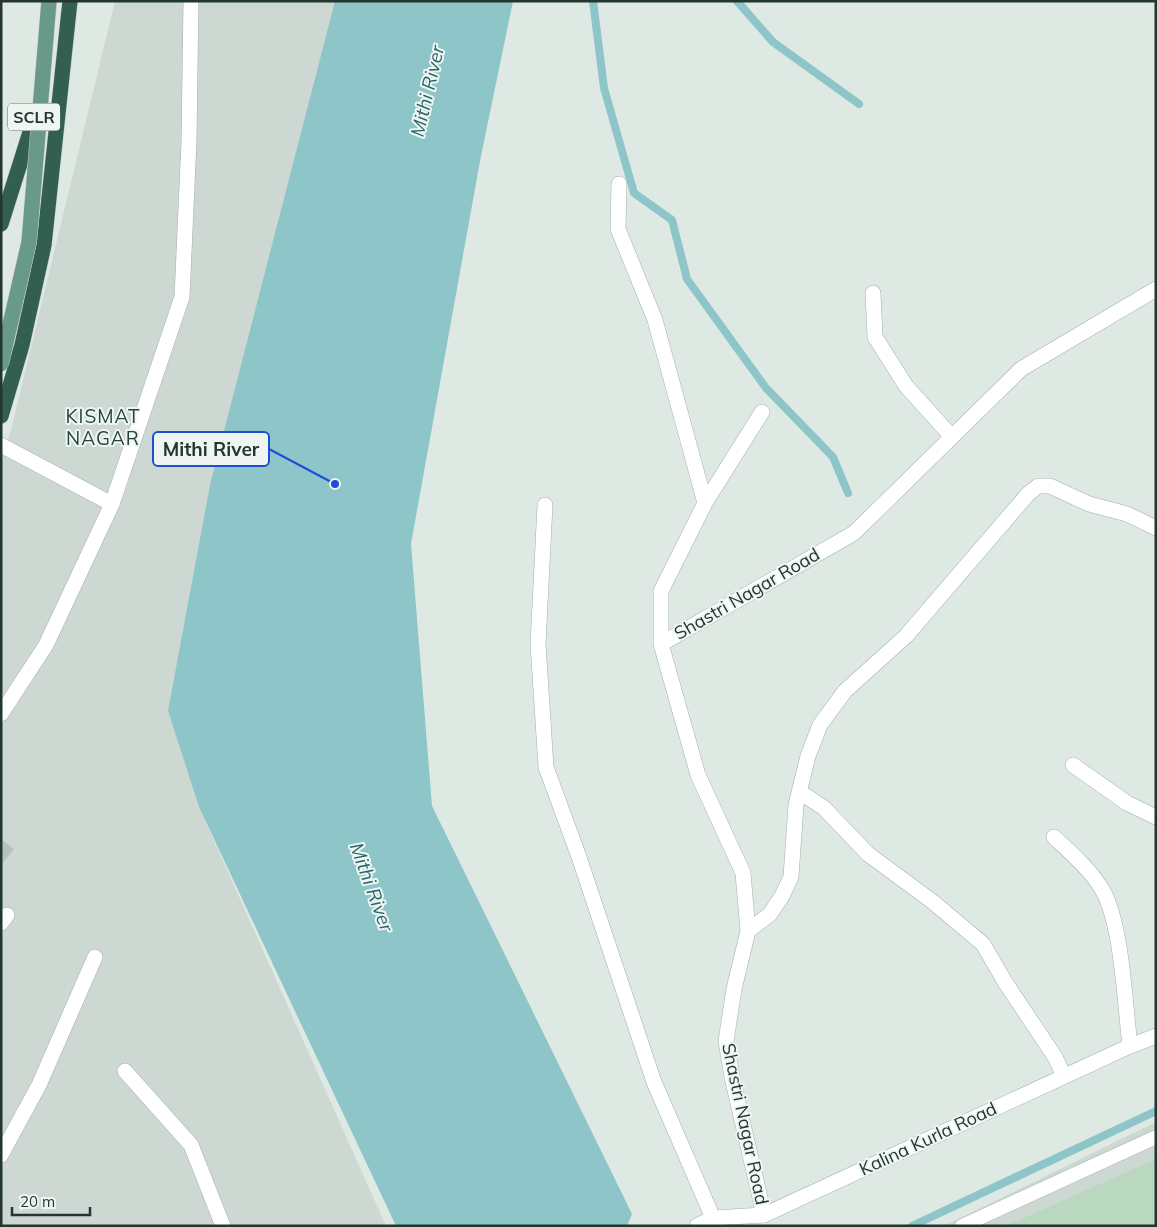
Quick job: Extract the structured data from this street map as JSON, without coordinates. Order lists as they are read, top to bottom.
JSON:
{
  "streets": {
    "highway": ["SCLR"],
    "street": ["Shastri Nagar Road", "Kalina Kurla Road"]
  },
  "crossings": [
    ["Shastri Nagar Road", "Kalina Kurla Road"]
  ],
  "districts": ["KISMAT NAGAR"],
  "water": ["Mithi River"],
  "places": ["Mithi River"],
  "scale_bar": "20 m"
}
